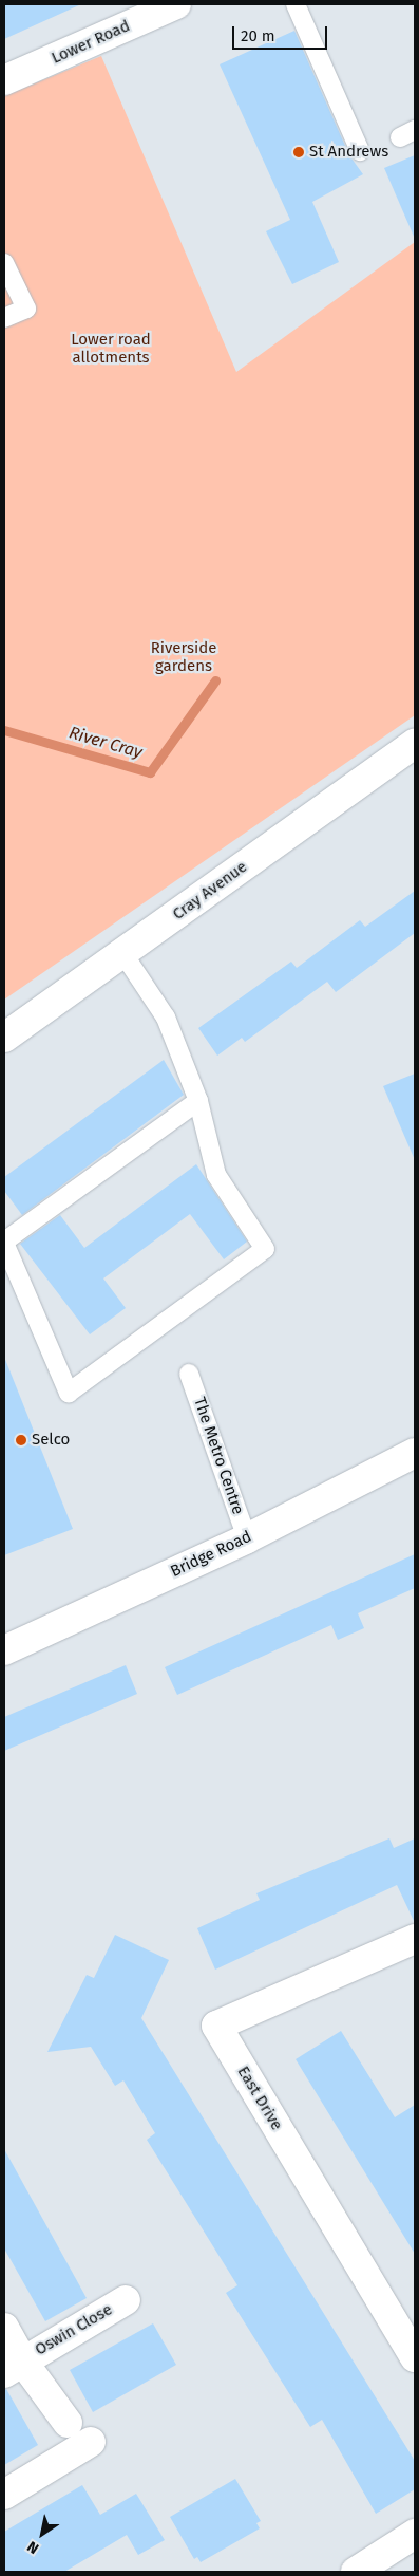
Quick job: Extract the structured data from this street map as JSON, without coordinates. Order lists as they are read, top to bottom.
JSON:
{
  "streets": {
    "street": [
      "Lower Road",
      "Cray Avenue",
      "Bridge Road",
      "East Drive",
      "Oswin Close"
    ],
    "lane": ["The Metro Centre"]
  },
  "crossings": [
    ["The Metro Centre", "Bridge Road"]
  ],
  "water": ["River Cray"],
  "parks": ["Lower road allotments", "Riverside gardens"],
  "places": ["St Andrews", "Selco"],
  "scale_bar": "20 m",
  "north": "bottom left"
}
